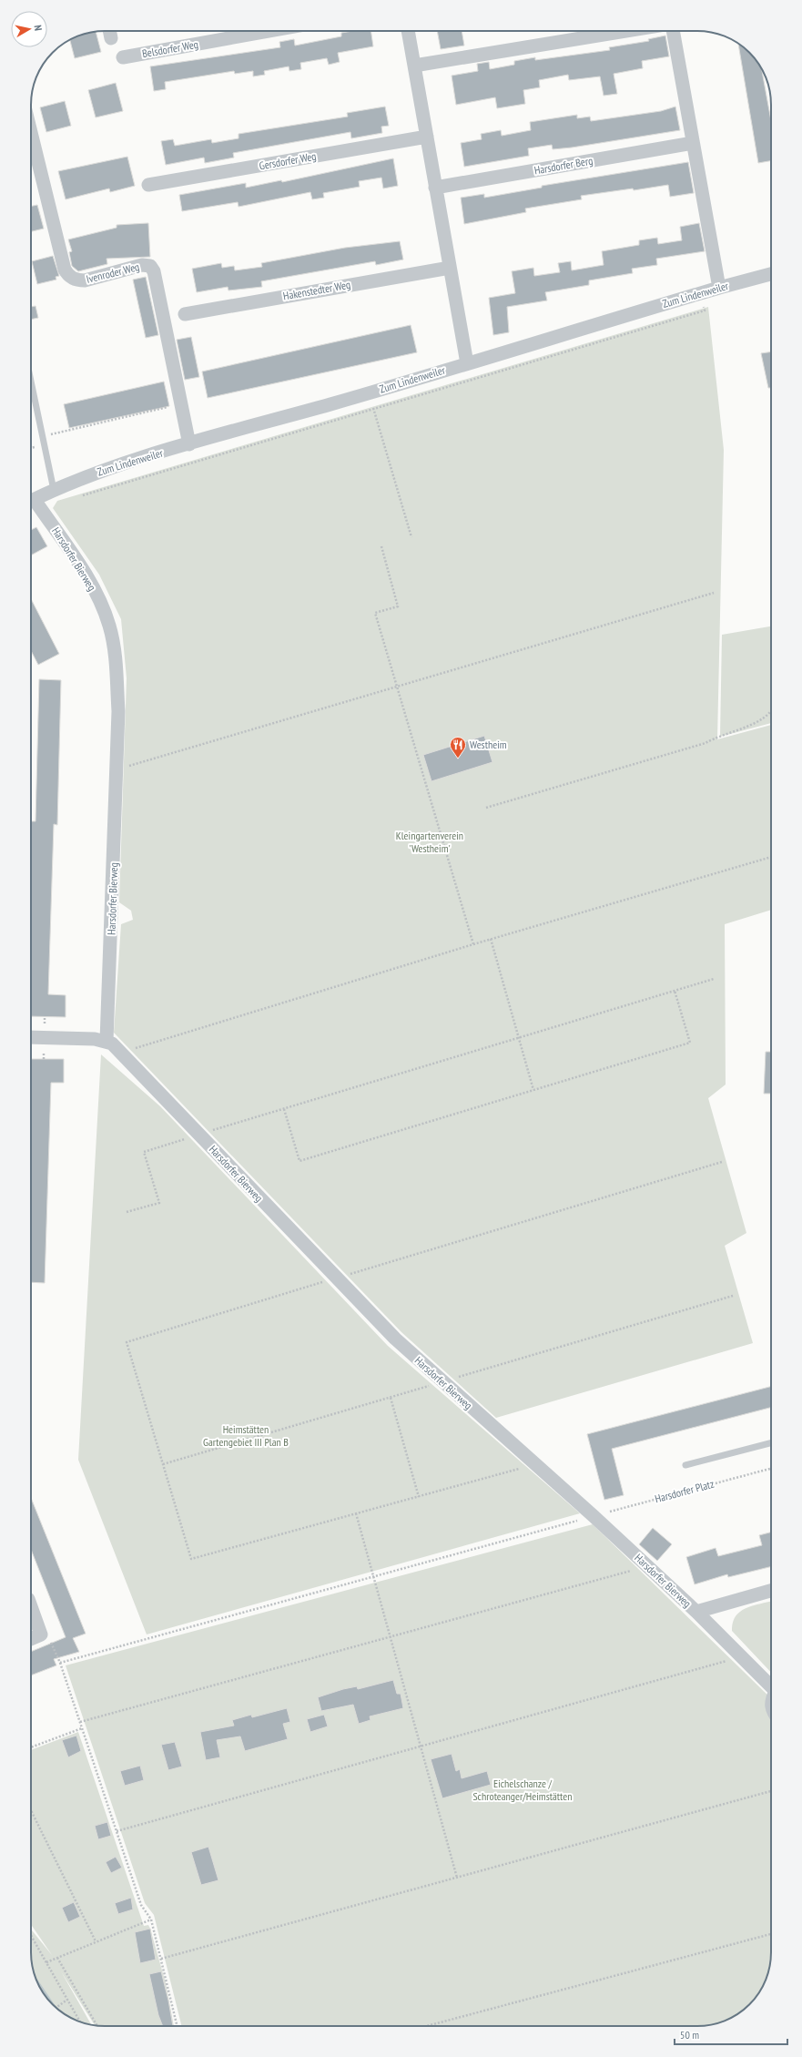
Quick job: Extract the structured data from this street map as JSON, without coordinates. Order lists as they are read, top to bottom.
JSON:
{
  "streets": {
    "street": [
      "Belsdorfer Weg",
      "Gersdorfer Weg",
      "Harsdorfer Berg",
      "Ivenroder Weg",
      "Hakenstedter Weg",
      "Zum Lindenweiler",
      "Harsdorfer Bierweg"
    ],
    "path": ["Harsdorfer Platz"]
  },
  "crossings": [
    ["Ivenroder Weg", "Zum Lindenweiler"],
    ["Harsdorfer Bierweg", "Harsdorfer Platz"]
  ],
  "parks": ["Kleingartenverein 'Westheim'", "Heimstätten Gartengebiet III Plan B", "Eichelschanze / Schroteanger/Heimstätten"],
  "places": {
    "restaurant": ["Westheim"]
  },
  "scale_bar": "50 m",
  "north": "right"
}
